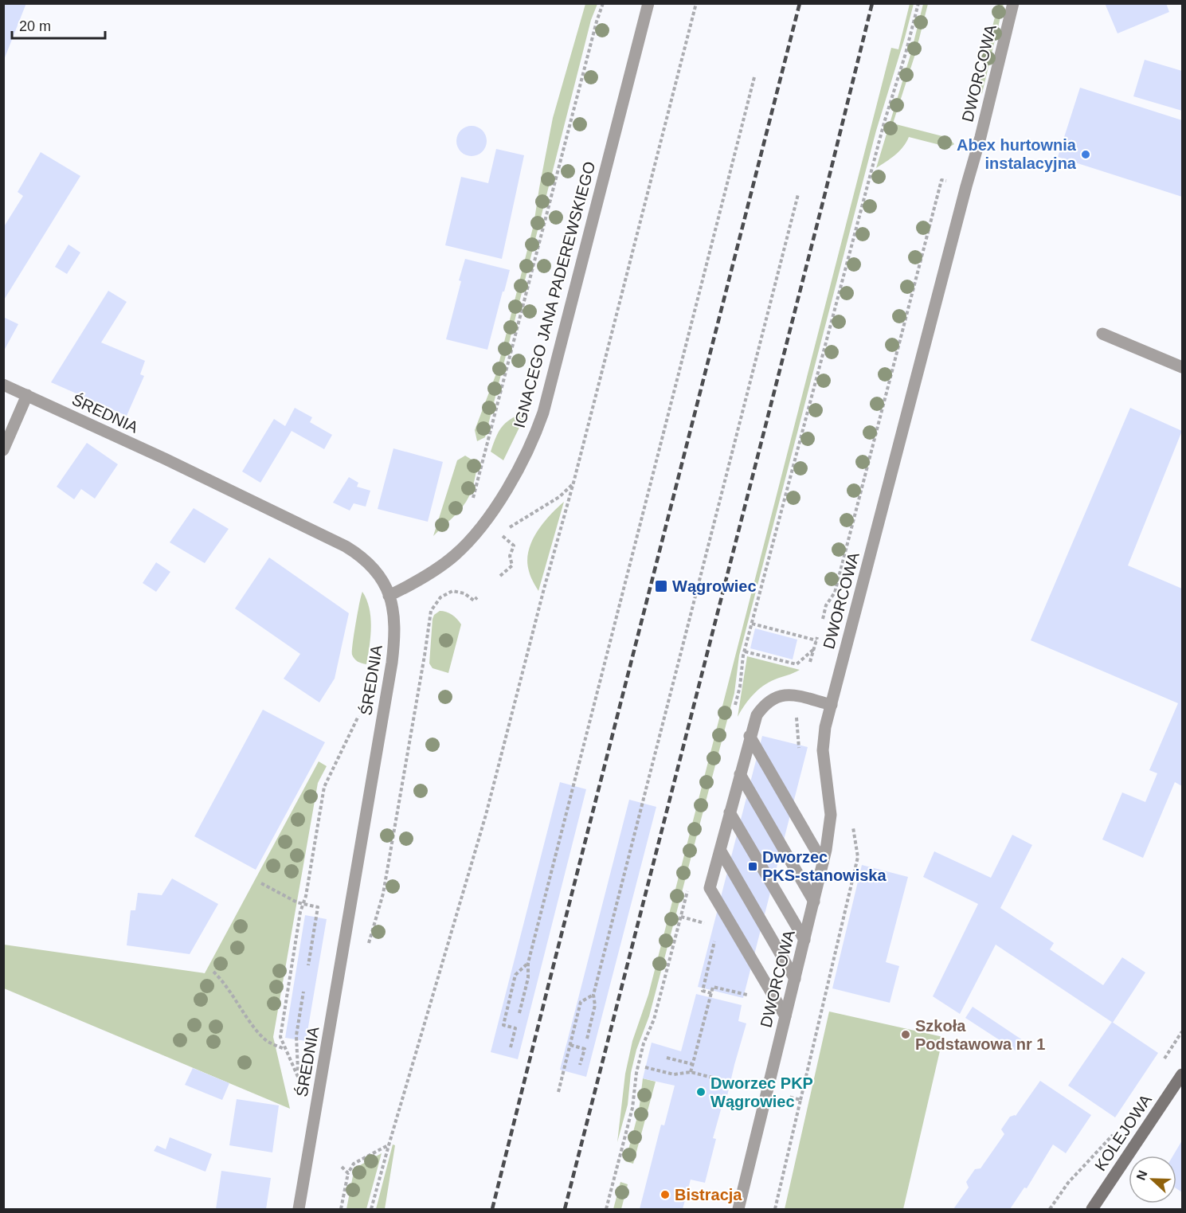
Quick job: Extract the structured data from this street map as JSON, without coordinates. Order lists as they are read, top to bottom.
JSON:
{
  "streets": {
    "street": [
      "DWORCOWA",
      "IGNACEGO JANA PADEREWSKIEGO",
      "ŚREDNIA",
      "KOLEJOWA"
    ]
  },
  "crossings": [
    ["IGNACEGO JANA PADEREWSKIEGO", "ŚREDNIA"]
  ],
  "places": {
    "other": [
      "Abex hurtownia instalacyjna",
      "Szkoła Podstawowa nr 1",
      "Dworzec PKP Wągrowiec",
      "Bistracja"
    ],
    "transit": ["Wągrowiec", "Dworzec PKS-stanowiska"]
  },
  "scale_bar": "20 m",
  "north": "left"
}
